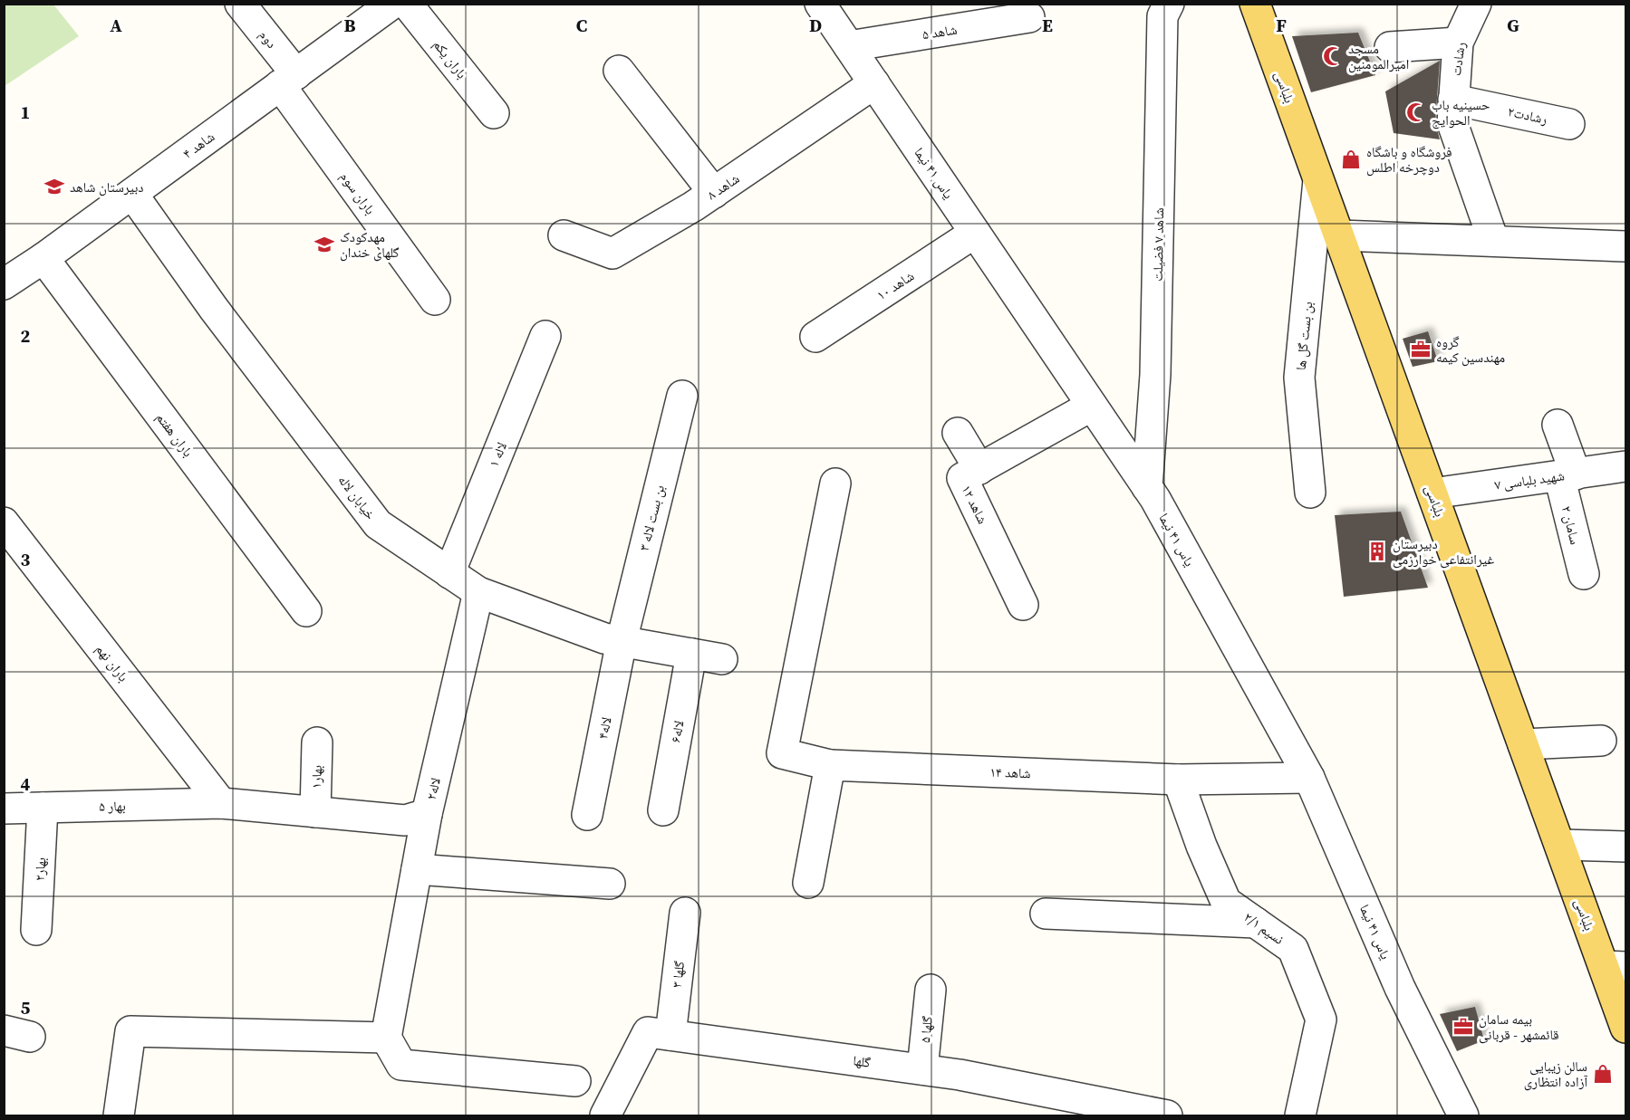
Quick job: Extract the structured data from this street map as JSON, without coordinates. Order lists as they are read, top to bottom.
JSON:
{
  "streets": {
    "main road": ["بلباسی"],
    "street": [
      "شاهد ۵",
      "دوم",
      "باران یکم",
      "رشادت",
      "رشادت۲",
      "شاهد ۴",
      "یاس ۴۱ نیما",
      "شاهد ۸",
      "باران سوم",
      "شاهد ۷ فضیلت",
      "شاهد ۱۰",
      "بن بست گل ها",
      "باران هفتم",
      "لاله ۱",
      "شهید بلباسی ۷",
      "خیابان لاله",
      "شاهد ۱۲",
      "بن بست لاله ۳",
      "سامان ۲",
      "باران نهم",
      "لاله۴",
      "لاله۶",
      "شاهد ۱۴",
      "بهار۱",
      "لاله۲",
      "بهار ۵",
      "بهار۲",
      "نسیم ۲/۱",
      "گلها ۳",
      "گلها ۵",
      "گلها"
    ]
  },
  "crossings": [
    ["شاهد ۵", "یاس ۴۱ نیما"],
    ["دوم", "شاهد ۴"],
    ["دوم", "باران سوم"],
    ["رشادت", "رشادت۲"],
    ["بلباسی", "بن بست گل ها"],
    ["بلباسی", "شهید بلباسی ۷"],
    ["شاهد ۴", "باران سوم"],
    ["شاهد ۴", "باران هفتم"],
    ["شاهد ۴", "خیابان لاله"],
    ["یاس ۴۱ نیما", "شاهد ۸"],
    ["یاس ۴۱ نیما", "شاهد ۷ فضیلت"],
    ["یاس ۴۱ نیما", "شاهد ۱۰"],
    ["یاس ۴۱ نیما", "شاهد ۱۲"],
    ["یاس ۴۱ نیما", "شاهد ۱۴"],
    ["لاله ۱", "خیابان لاله"],
    ["شهید بلباسی ۷", "سامان ۲"],
    ["خیابان لاله", "بن بست لاله ۳"],
    ["خیابان لاله", "لاله۴"],
    ["خیابان لاله", "لاله۶"],
    ["خیابان لاله", "لاله۲"],
    ["بن بست لاله ۳", "لاله۴"],
    ["باران نهم", "لاله۲"],
    ["باران نهم", "بهار ۵"],
    ["شاهد ۱۴", "نسیم ۲/۱"],
    ["بهار۱", "لاله۲"],
    ["لاله۲", "بهار ۵"],
    ["بهار ۵", "بهار۲"],
    ["گلها ۳", "گلها"],
    ["گلها ۵", "گلها"]
  ],
  "places": {
    "mosque": ["مسجد امیرالمومنین", "حسینیه باب الحوایج"],
    "shop": ["فروشگاه و باشگاه دوچرخه اطلس", "سالن زیبایی آزاده انتظاری"],
    "school or university": ["دبیرستان شاهد", "مهدکودک گلهای خندان"],
    "office": ["گروه مهندسین کیمه", "بیمه سامان قائمشهر - قربانی"],
    "building": ["دبیرستان غیرانتفاعی خوارزمی"]
  },
  "grid": {
    "columns": [
      "A",
      "B",
      "C",
      "D",
      "E",
      "F",
      "G"
    ],
    "rows": [
      "1",
      "2",
      "3",
      "4",
      "5"
    ]
  }
}
